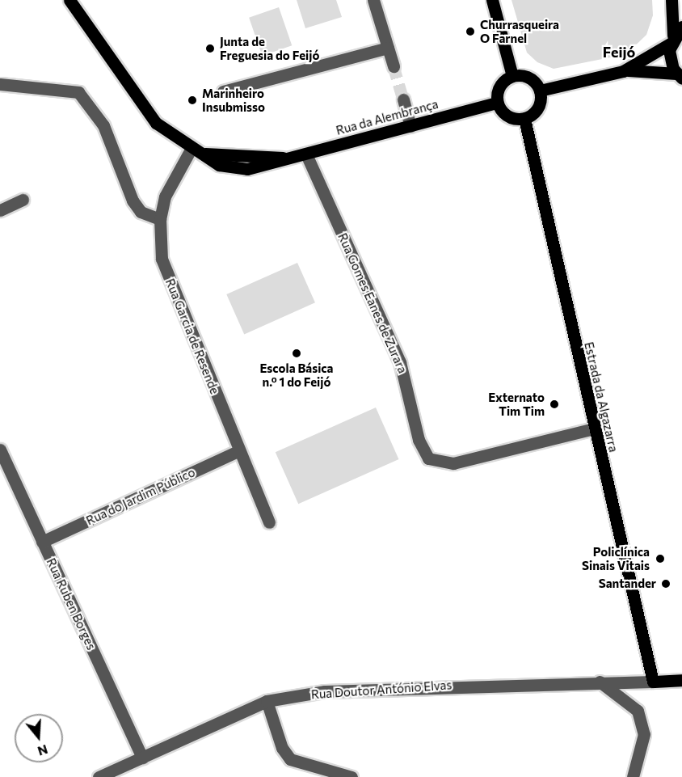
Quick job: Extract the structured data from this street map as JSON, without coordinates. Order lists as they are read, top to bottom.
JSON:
{
  "streets": {
    "main road": ["Rua da Alembrança", "Estrada da Algazarra"],
    "street": [
      "Rua Gomes Eanes de Zurara",
      "Rua Garcia de Resende",
      "Rua do Jardim Público",
      "Rua Ruben Borges",
      "Rua Doutor António Elvas"
    ]
  },
  "crossings": [
    ["Rua da Alembrança", "Rua Gomes Eanes de Zurara"],
    ["Rua da Alembrança", "Rua Garcia de Resende"],
    ["Rua da Alembrança", "Estrada da Algazarra"],
    ["Rua Gomes Eanes de Zurara", "Estrada da Algazarra"],
    ["Rua Garcia de Resende", "Rua do Jardim Público"],
    ["Estrada da Algazarra", "Rua Doutor António Elvas"],
    ["Rua do Jardim Público", "Rua Ruben Borges"],
    ["Rua Ruben Borges", "Rua Doutor António Elvas"]
  ],
  "districts": ["Feijó"],
  "places": [
    "Churrasqueira O Farnel",
    "Junta de Freguesia do Feijó",
    "Marinheiro Insubmisso",
    "Escola Básica n.º 1 do Feijó",
    "Externato Tim Tim",
    "Policlínica Sinais Vitais",
    "Santander"
  ],
  "north": "bottom"
}
